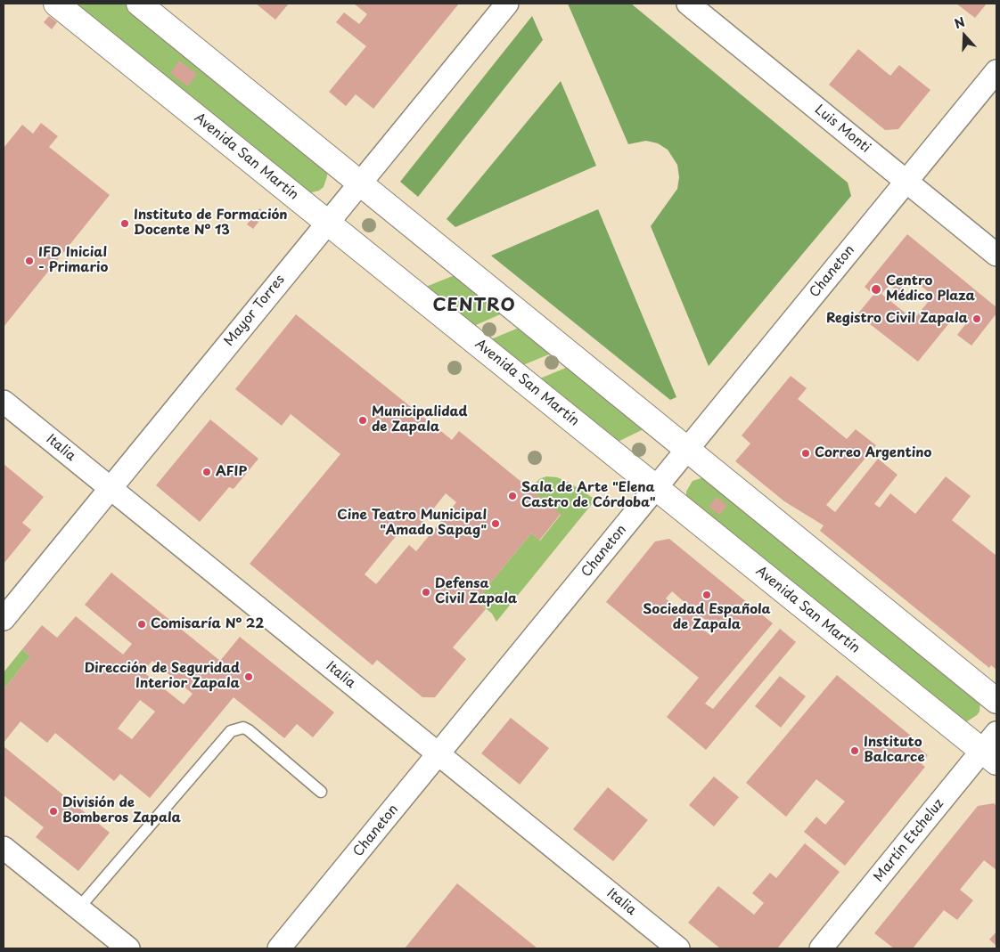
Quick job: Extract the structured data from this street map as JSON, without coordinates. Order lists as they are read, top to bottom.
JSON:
{
  "streets": {
    "main road": ["Avenida San Martín"],
    "street": [
      "Luis Monti",
      "Chaneton",
      "Mayor Torres",
      "Italia",
      "Martín Etcheluz"
    ]
  },
  "crossings": [
    ["Luis Monti", "Chaneton"],
    ["Avenida San Martín", "Chaneton"],
    ["Avenida San Martín", "Mayor Torres"],
    ["Avenida San Martín", "Martín Etcheluz"],
    ["Chaneton", "Italia"],
    ["Mayor Torres", "Italia"]
  ],
  "districts": ["CENTRO"],
  "places": [
    "Instituto de Formación Docente N° 13",
    "IFD Inicial - Primario",
    "Centro Médico Plaza",
    "Registro Civil Zapala",
    "Municipalidad de Zapala",
    "Correo Argentino",
    "AFIP",
    "Sala de Arte \"Elena Castro de Córdoba\"",
    "Cine Teatro Municipal \"Amado Sapag\"",
    "Defensa Civil Zapala",
    "Sociedad Española de Zapala",
    "Comisaría N° 22",
    "Dirección de Seguridad Interior Zapala",
    "Instituto Balcarce",
    "División de Bomberos Zapala"
  ],
  "north": "top"
}
